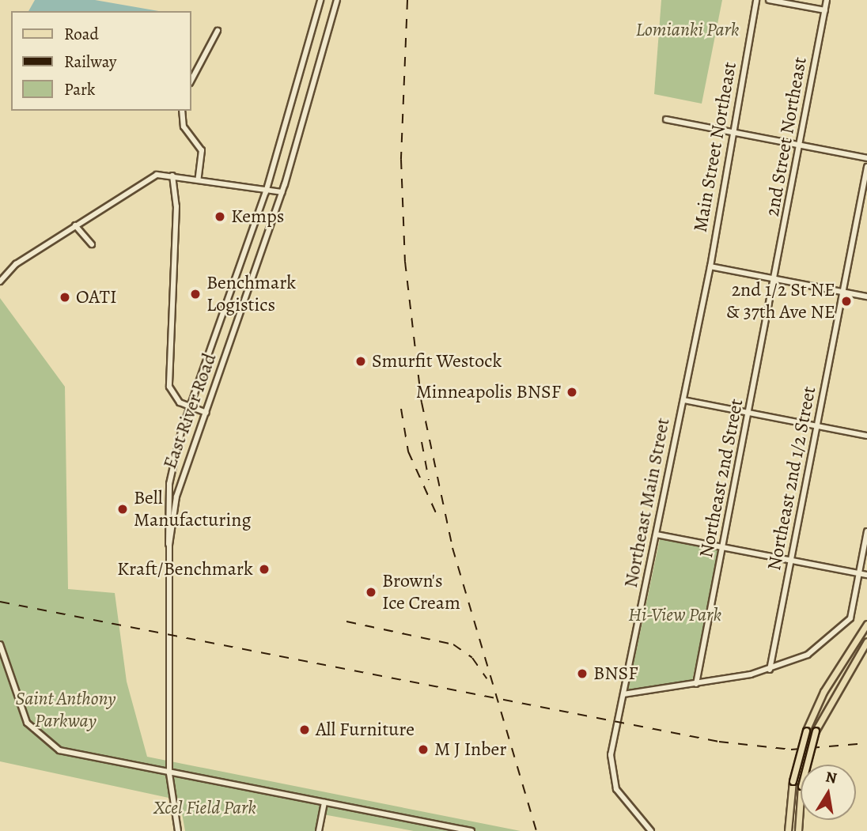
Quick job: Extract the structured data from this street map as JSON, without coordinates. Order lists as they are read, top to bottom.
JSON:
{
  "streets": {
    "street": [
      "2nd Street Northeast",
      "Main Street Northeast",
      "East River Road",
      "Northeast 2nd Street",
      "Northeast 2nd 1/2 Street",
      "Northeast Main Street"
    ]
  },
  "crossings": [
    ["2nd Street Northeast", "Northeast 2nd Street"],
    ["Main Street Northeast", "Northeast Main Street"]
  ],
  "parks": [
    "Lomianki Park",
    "Hi-View Park",
    "Saint Anthony Parkway",
    "Xcel Field Park"
  ],
  "places": [
    "Kemps",
    "Benchmark Logistics",
    "OATI",
    "2nd 1/2 St NE & 37th Ave NE",
    "Smurfit Westock",
    "Minneapolis BNSF",
    "Bell Manufacturing",
    "Kraft/Benchmark",
    "Brown's Ice Cream",
    "BNSF",
    "All Furniture",
    "M J Inber"
  ],
  "legend": ["Road", "Railway", "Park"],
  "north": "top"
}
